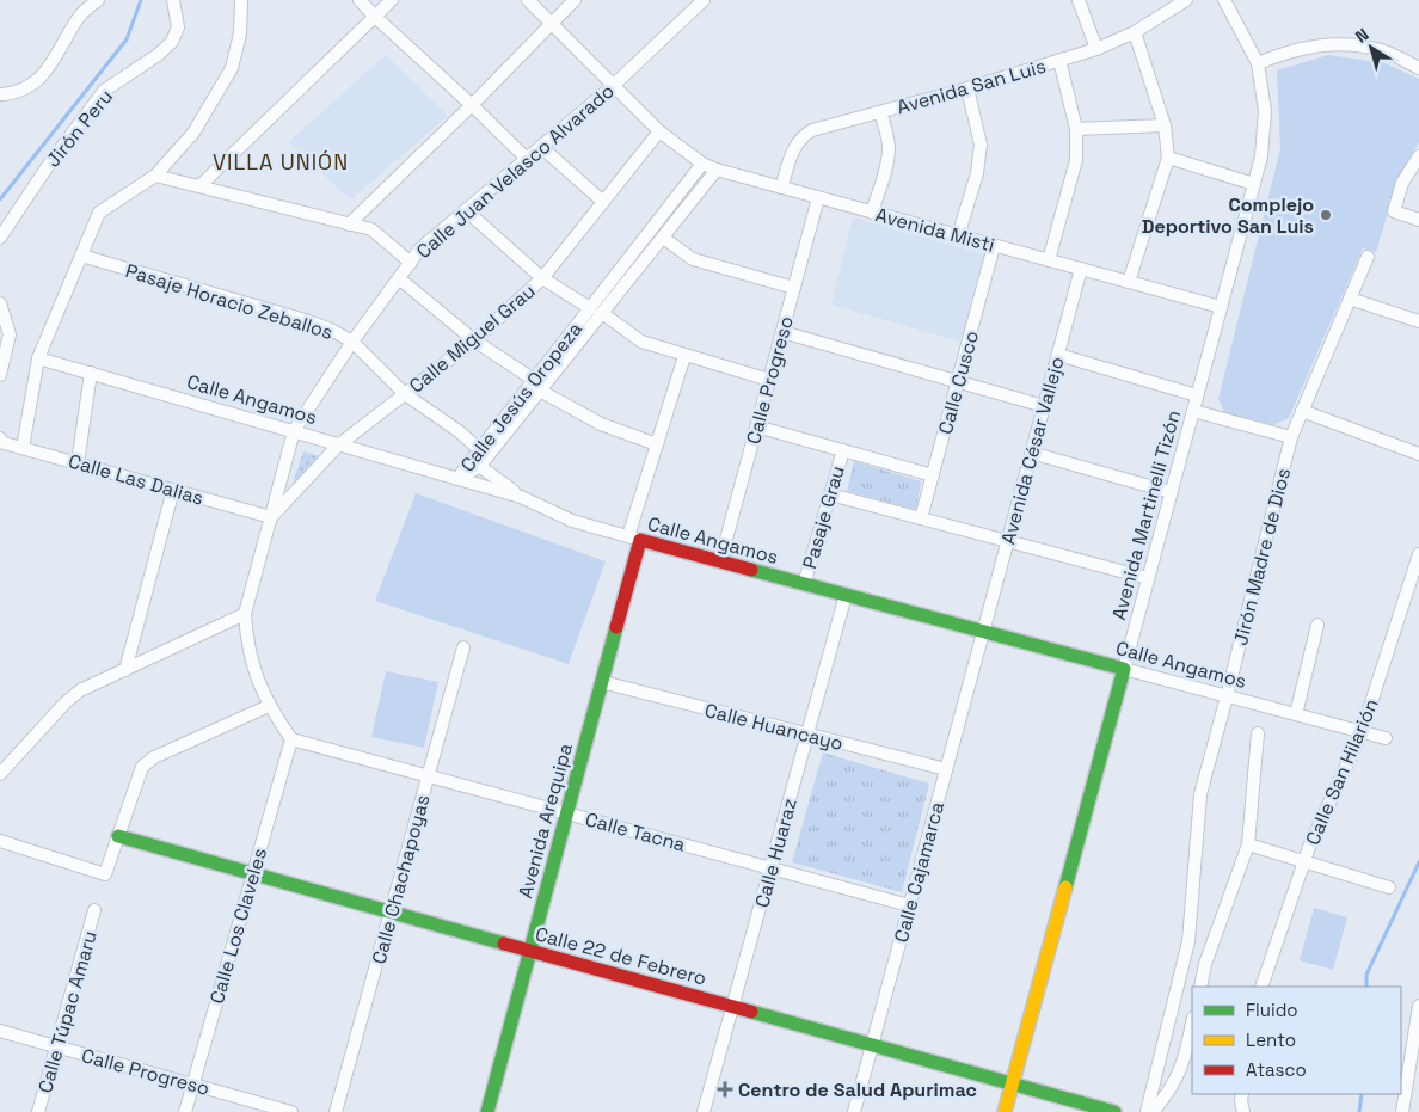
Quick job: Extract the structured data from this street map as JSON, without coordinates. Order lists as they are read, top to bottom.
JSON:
{
  "streets": {
    "street": [
      "Avenida San Luis",
      "Jirón Peru",
      "Calle Juan Velasco Alvarado",
      "Avenida Misti",
      "Pasaje Horacio Zeballos",
      "Calle Miguel Grau",
      "Calle Progreso",
      "Calle Cusco",
      "Calle Jesús Oropeza",
      "Calle Angamos",
      "Avenida César Vallejo",
      "Calle Las Dalias",
      "Avenida Martinelli Tizón",
      "Pasaje Grau",
      "Jirón Madre de Dios",
      "Calle Huancayo",
      "Calle San Hilarión",
      "Avenida Arequipa",
      "Calle Tacna",
      "Calle Huaraz",
      "Calle Cajamarca",
      "Calle Chachapoyas",
      "Calle Los Claveles",
      "Calle 22 de Febrero",
      "Calle Túpac Amaru"
    ]
  },
  "crossings": [
    ["Avenida San Luis", "Avenida Misti"],
    ["Calle Juan Velasco Alvarado", "Avenida Misti"],
    ["Calle Juan Velasco Alvarado", "Pasaje Horacio Zeballos"],
    ["Calle Juan Velasco Alvarado", "Calle Angamos"],
    ["Calle Juan Velasco Alvarado", "Calle Las Dalias"],
    ["Avenida Misti", "Calle Miguel Grau"],
    ["Avenida Misti", "Calle Progreso"],
    ["Avenida Misti", "Calle Cusco"],
    ["Avenida Misti", "Calle Jesús Oropeza"],
    ["Avenida Misti", "Avenida César Vallejo"],
    ["Avenida Misti", "Avenida Martinelli Tizón"],
    ["Pasaje Horacio Zeballos", "Calle Miguel Grau"],
    ["Pasaje Horacio Zeballos", "Calle Jesús Oropeza"],
    ["Calle Miguel Grau", "Calle Angamos"],
    ["Calle Progreso", "Calle Angamos"],
    ["Calle Progreso", "Calle Los Claveles"],
    ["Calle Progreso", "Calle Túpac Amaru"],
    ["Calle Jesús Oropeza", "Calle Angamos"],
    ["Calle Angamos", "Avenida César Vallejo"],
    ["Calle Angamos", "Avenida Martinelli Tizón"],
    ["Calle Angamos", "Pasaje Grau"],
    ["Calle Angamos", "Jirón Madre de Dios"],
    ["Calle Angamos", "Calle San Hilarión"],
    ["Calle Angamos", "Avenida Arequipa"],
    ["Calle Angamos", "Calle Huaraz"],
    ["Calle Angamos", "Calle Cajamarca"],
    ["Avenida César Vallejo", "Calle Cajamarca"],
    ["Avenida Martinelli Tizón", "Calle 22 de Febrero"],
    ["Calle Huancayo", "Avenida Arequipa"],
    ["Calle Huancayo", "Calle Huaraz"],
    ["Calle Huancayo", "Calle Cajamarca"],
    ["Avenida Arequipa", "Calle Tacna"],
    ["Avenida Arequipa", "Calle 22 de Febrero"],
    ["Calle Tacna", "Calle Huaraz"],
    ["Calle Tacna", "Calle Cajamarca"],
    ["Calle Tacna", "Calle Chachapoyas"],
    ["Calle Tacna", "Calle Los Claveles"],
    ["Calle Huaraz", "Calle 22 de Febrero"],
    ["Calle Cajamarca", "Calle 22 de Febrero"],
    ["Calle Chachapoyas", "Calle 22 de Febrero"],
    ["Calle Los Claveles", "Calle 22 de Febrero"]
  ],
  "districts": ["VILLA UNIÓN"],
  "places": {
    "other": ["Complejo Deportivo San Luis"],
    "health": ["Centro de Salud Apurimac"]
  },
  "legend": ["Fluido", "Lento", "Atasco"],
  "north": "top left"
}
